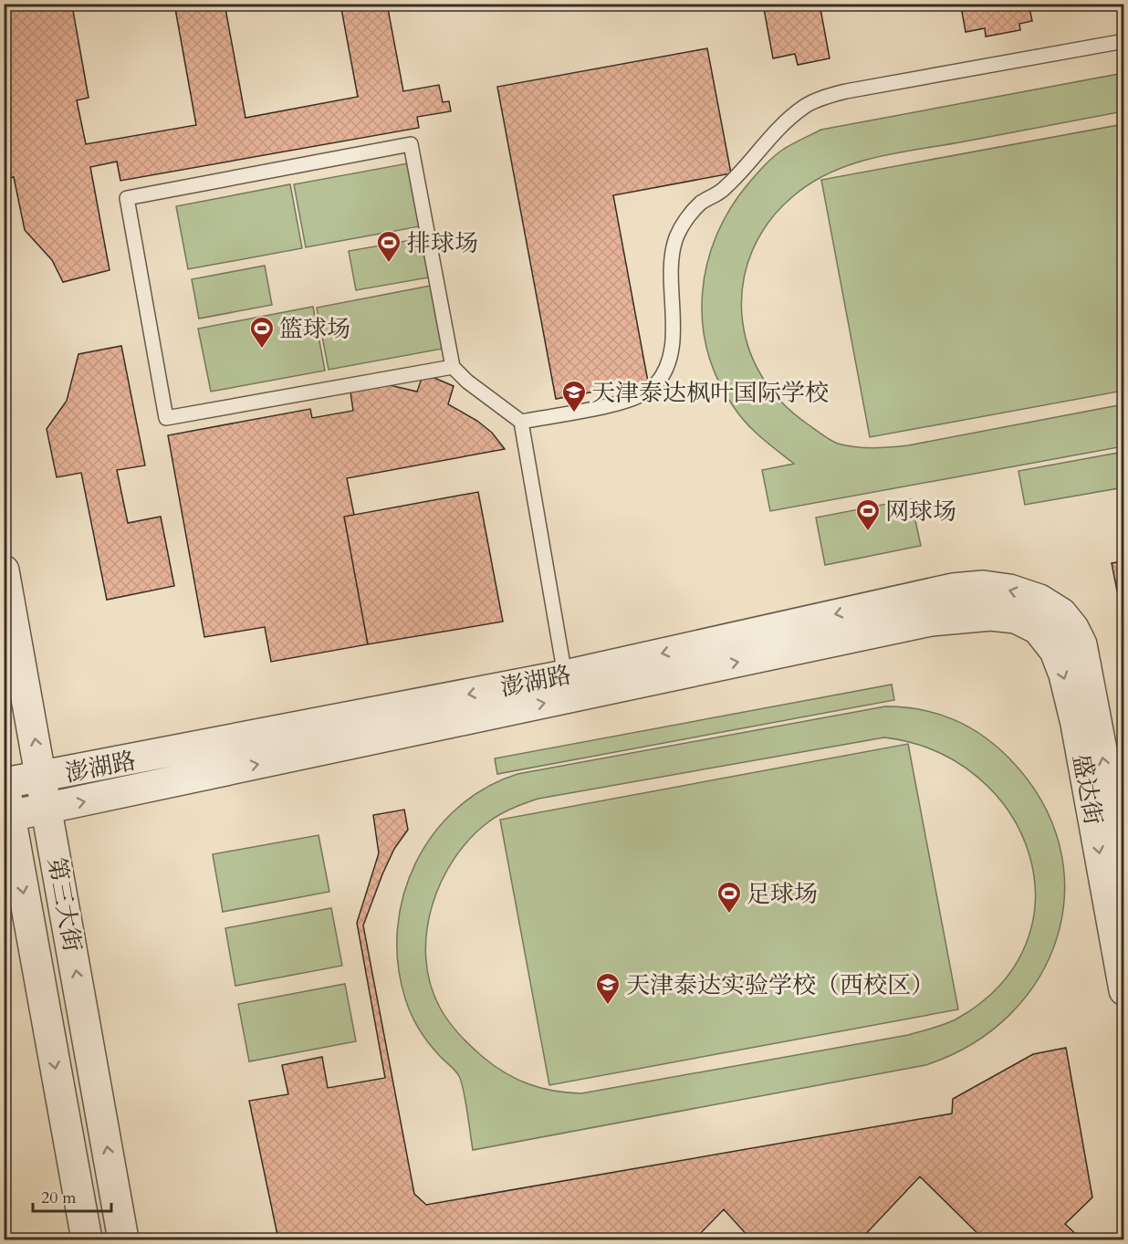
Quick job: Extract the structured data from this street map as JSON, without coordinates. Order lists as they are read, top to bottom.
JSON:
{
  "streets": {
    "street": ["澎湖路", "盛达街", "第三大街"]
  },
  "crossings": [
    ["澎湖路", "盛达街"],
    ["澎湖路", "第三大街"]
  ],
  "places": {
    "sports": [
      "排球场",
      "篮球场",
      "网球场",
      "足球场"
    ],
    "school or university": ["天津泰达枫叶国际学校", "天津泰达实验学校（西校区）"]
  },
  "scale_bar": "20 m"
}
